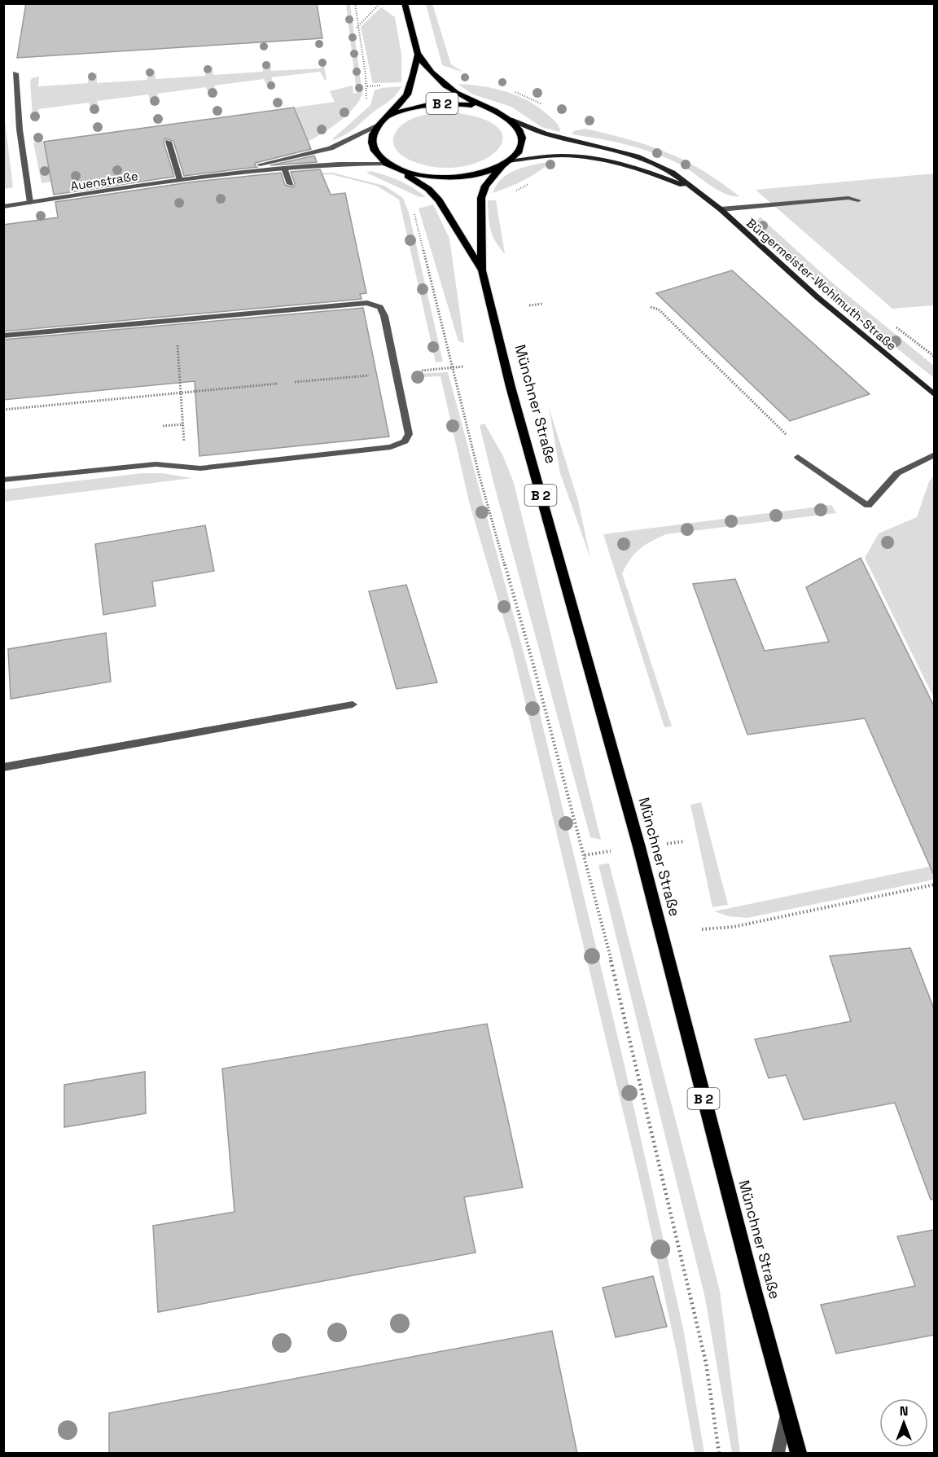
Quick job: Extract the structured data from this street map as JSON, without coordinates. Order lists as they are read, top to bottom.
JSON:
{
  "streets": {
    "main road": ["B 2", "Münchner Straße"],
    "street": ["Auenstraße", "Bürgermeister-Wohlmuth-Straße"]
  },
  "crossings": [
    ["B 2", "Auenstraße"],
    ["B 2", "Bürgermeister-Wohlmuth-Straße"],
    ["B 2", "Münchner Straße"],
    ["Bürgermeister-Wohlmuth-Straße", "Münchner Straße"]
  ],
  "north": "top"
}
